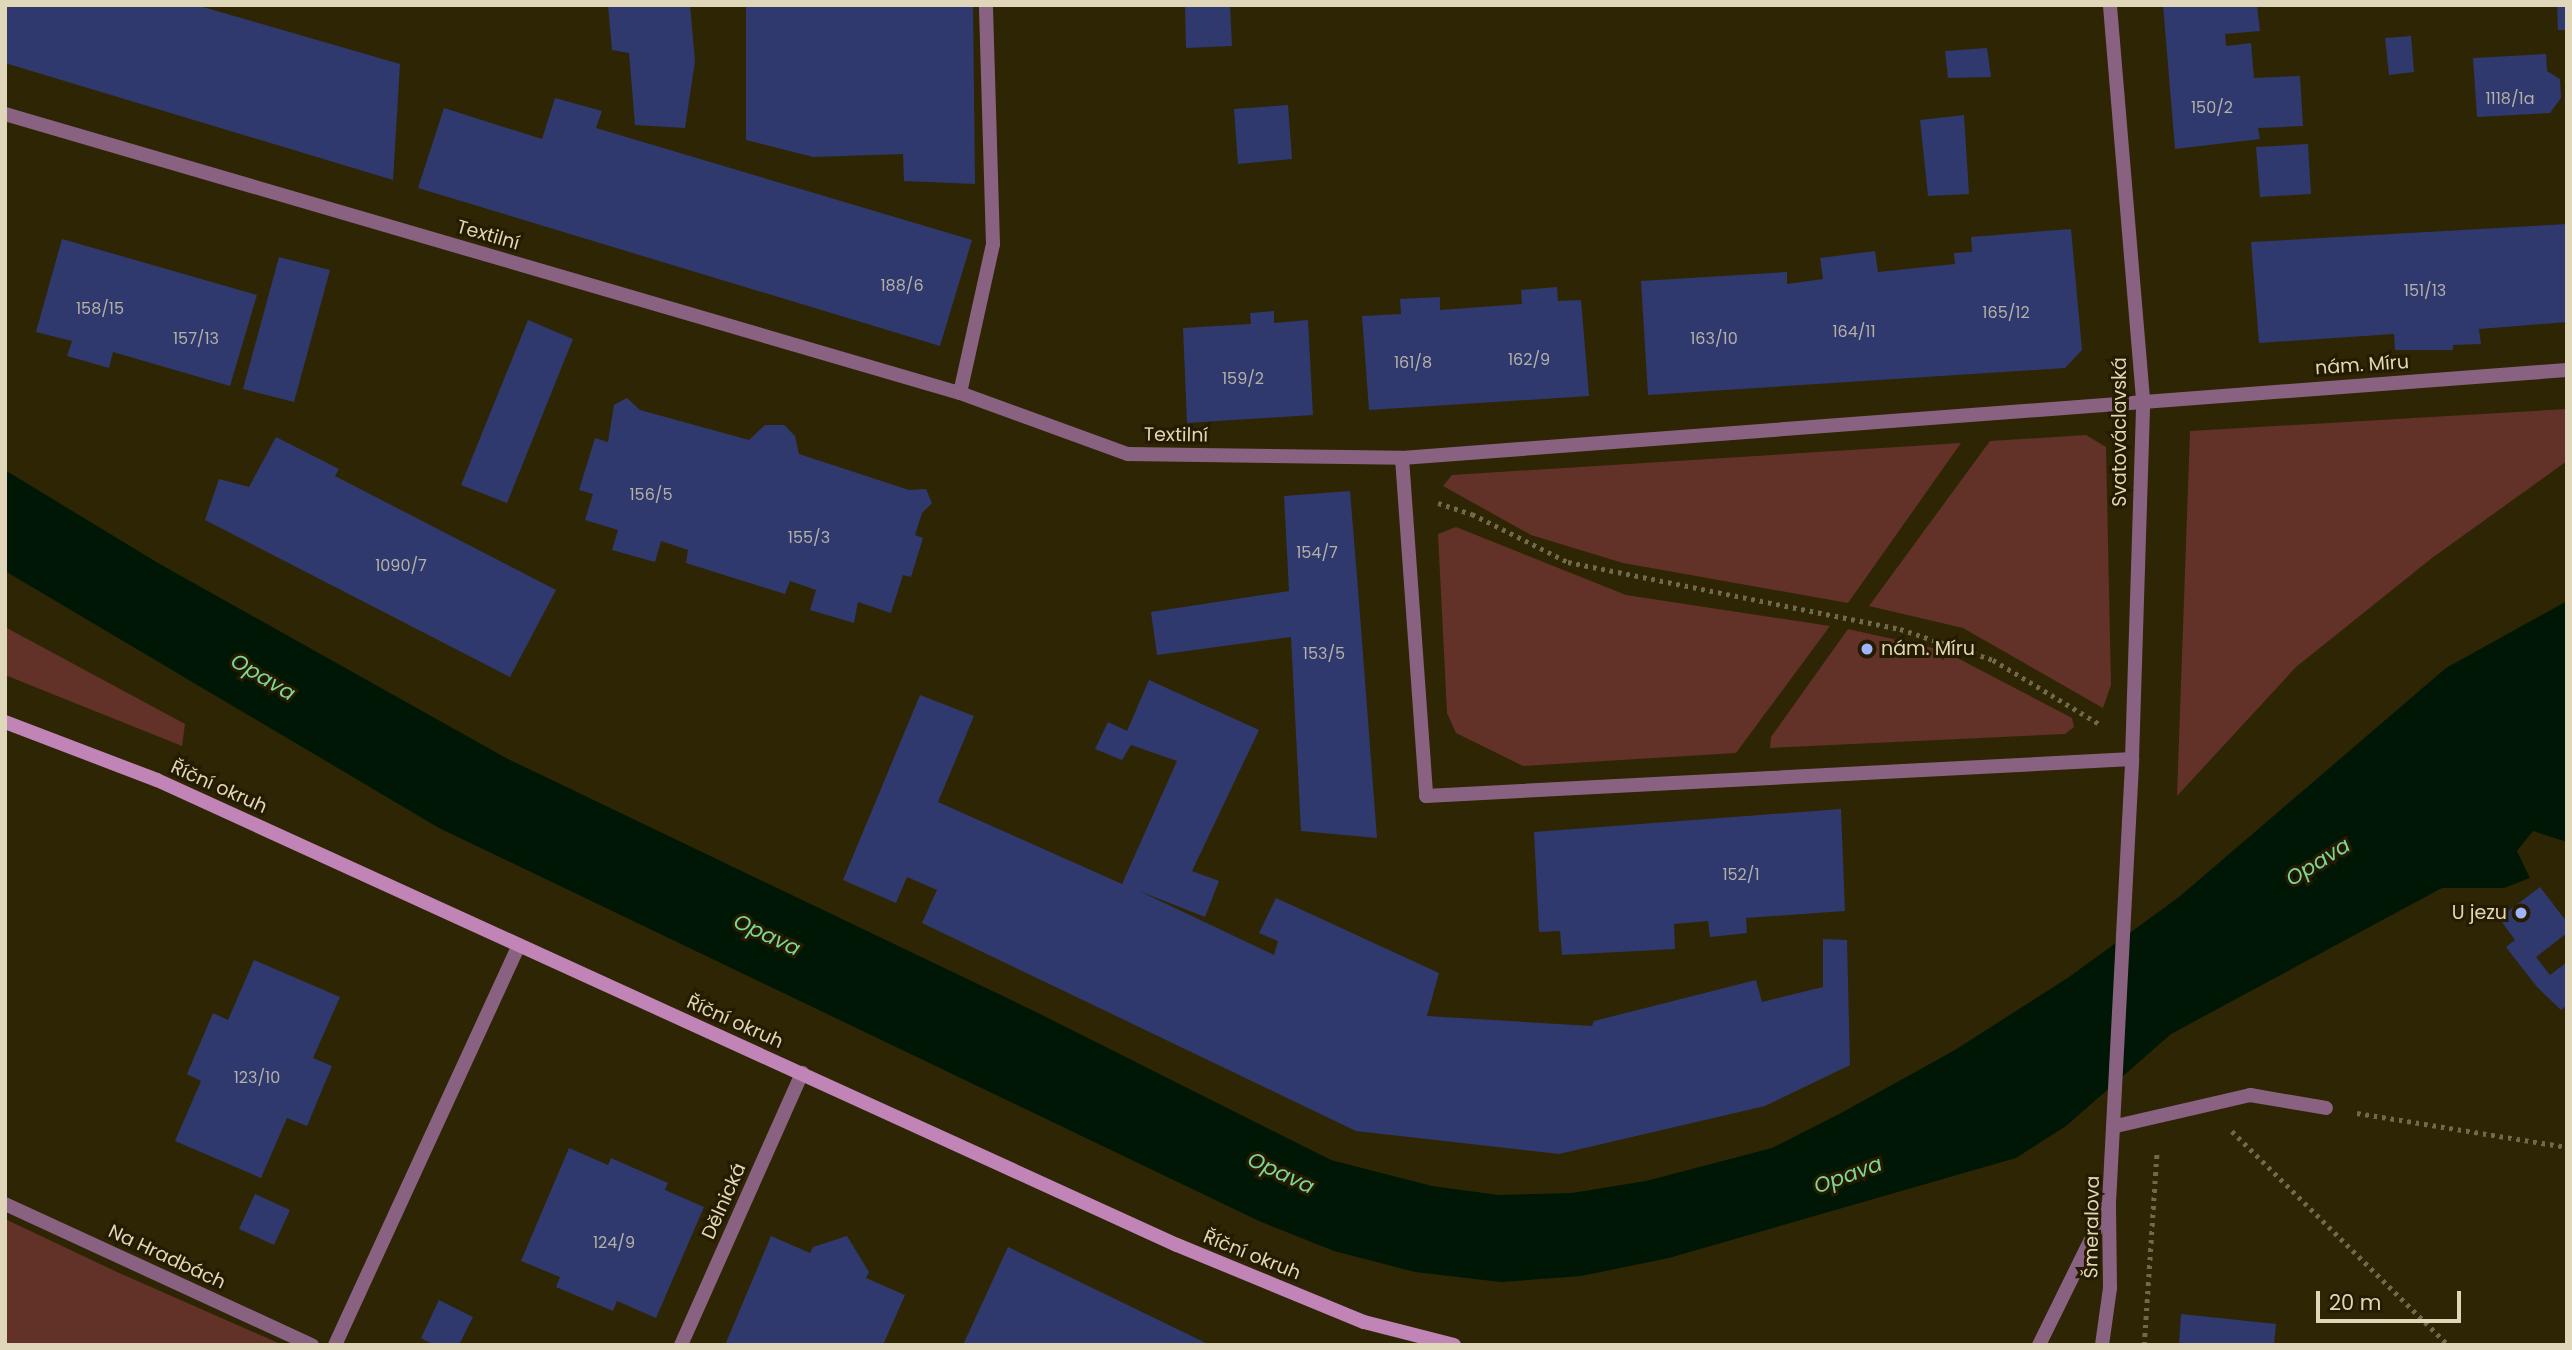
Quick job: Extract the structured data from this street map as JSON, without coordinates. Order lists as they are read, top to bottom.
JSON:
{
  "streets": {
    "main road": ["Říční okruh"],
    "street": [
      "Textilní",
      "nám. Míru",
      "Svatováclavská",
      "Dělnická",
      "Šmeralova",
      "Na Hradbách"
    ]
  },
  "crossings": [
    ["Textilní", "nám. Míru"],
    ["nám. Míru", "Svatováclavská"],
    ["Svatováclavská", "Šmeralova"],
    ["Říční okruh", "Dělnická"]
  ],
  "water": ["Opava"],
  "places": ["nám. Míru", "U jezu"],
  "house_numbers": [
    "1118/1a",
    "150/2",
    "188/6",
    "151/13",
    "158/15",
    "165/12",
    "164/11",
    "157/13",
    "163/10",
    "162/9",
    "161/8",
    "159/2",
    "156/5",
    "155/3",
    "154/7",
    "1090/7",
    "153/5",
    "152/1",
    "123/10",
    "124/9"
  ],
  "scale_bar": "20 m"
}
